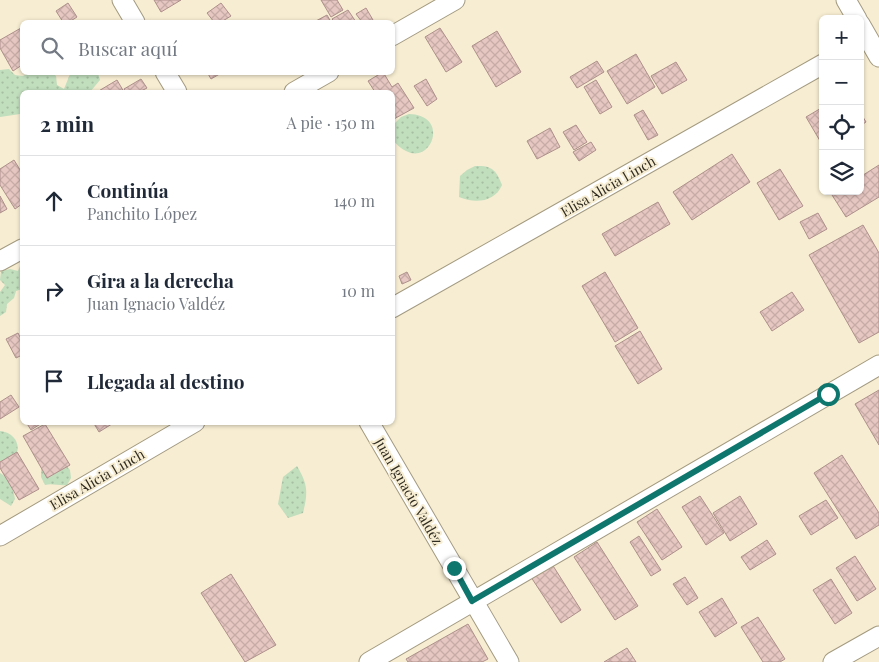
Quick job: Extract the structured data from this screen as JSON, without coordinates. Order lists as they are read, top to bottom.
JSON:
{
  "streets": {
    "street": ["Elisa Alicia Linch", "Juan Ignacio Valdéz"]
  },
  "page": {
    "map_buttons": ["+", "−"],
    "search": "Buscar aquí",
    "heading": ["2 min", "A pie · 150 m"],
    "list": [
      ["Continúa", "Panchito López", "140 m"],
      ["Gira a la derecha", "Juan Ignacio Valdéz", "10 m"],
      "Llegada al destino"
    ]
  }
}
